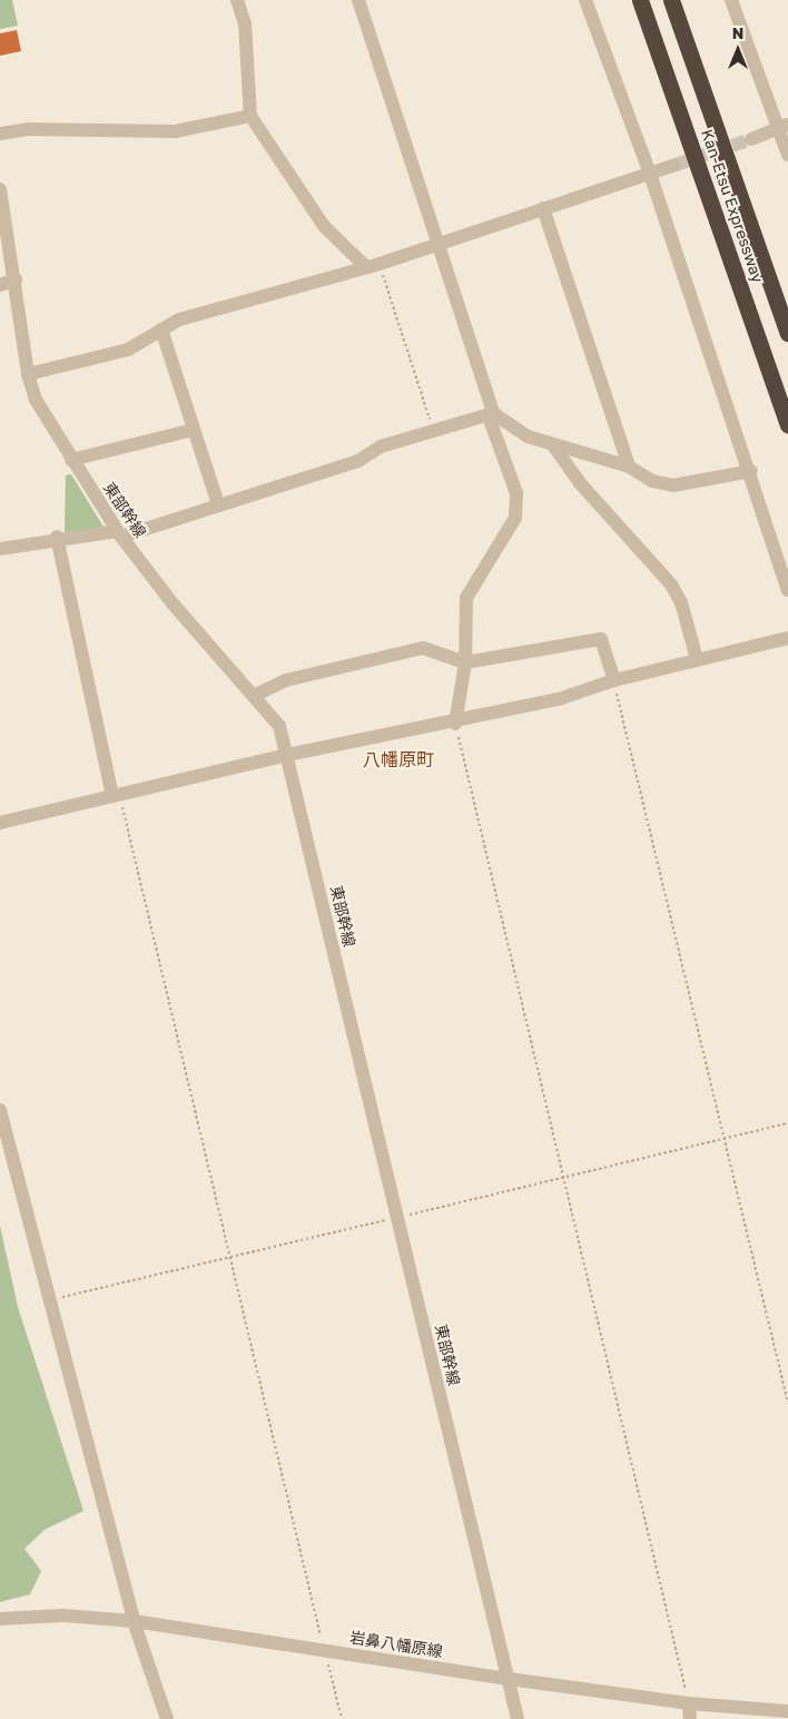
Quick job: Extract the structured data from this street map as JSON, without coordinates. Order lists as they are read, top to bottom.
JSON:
{
  "streets": {
    "highway": ["Kan-Etsu Expressway"],
    "street": ["東部幹線", "岩鼻八幡原線"]
  },
  "crossings": [
    ["東部幹線", "岩鼻八幡原線"]
  ],
  "districts": ["八幡原町"],
  "north": "top"
}
